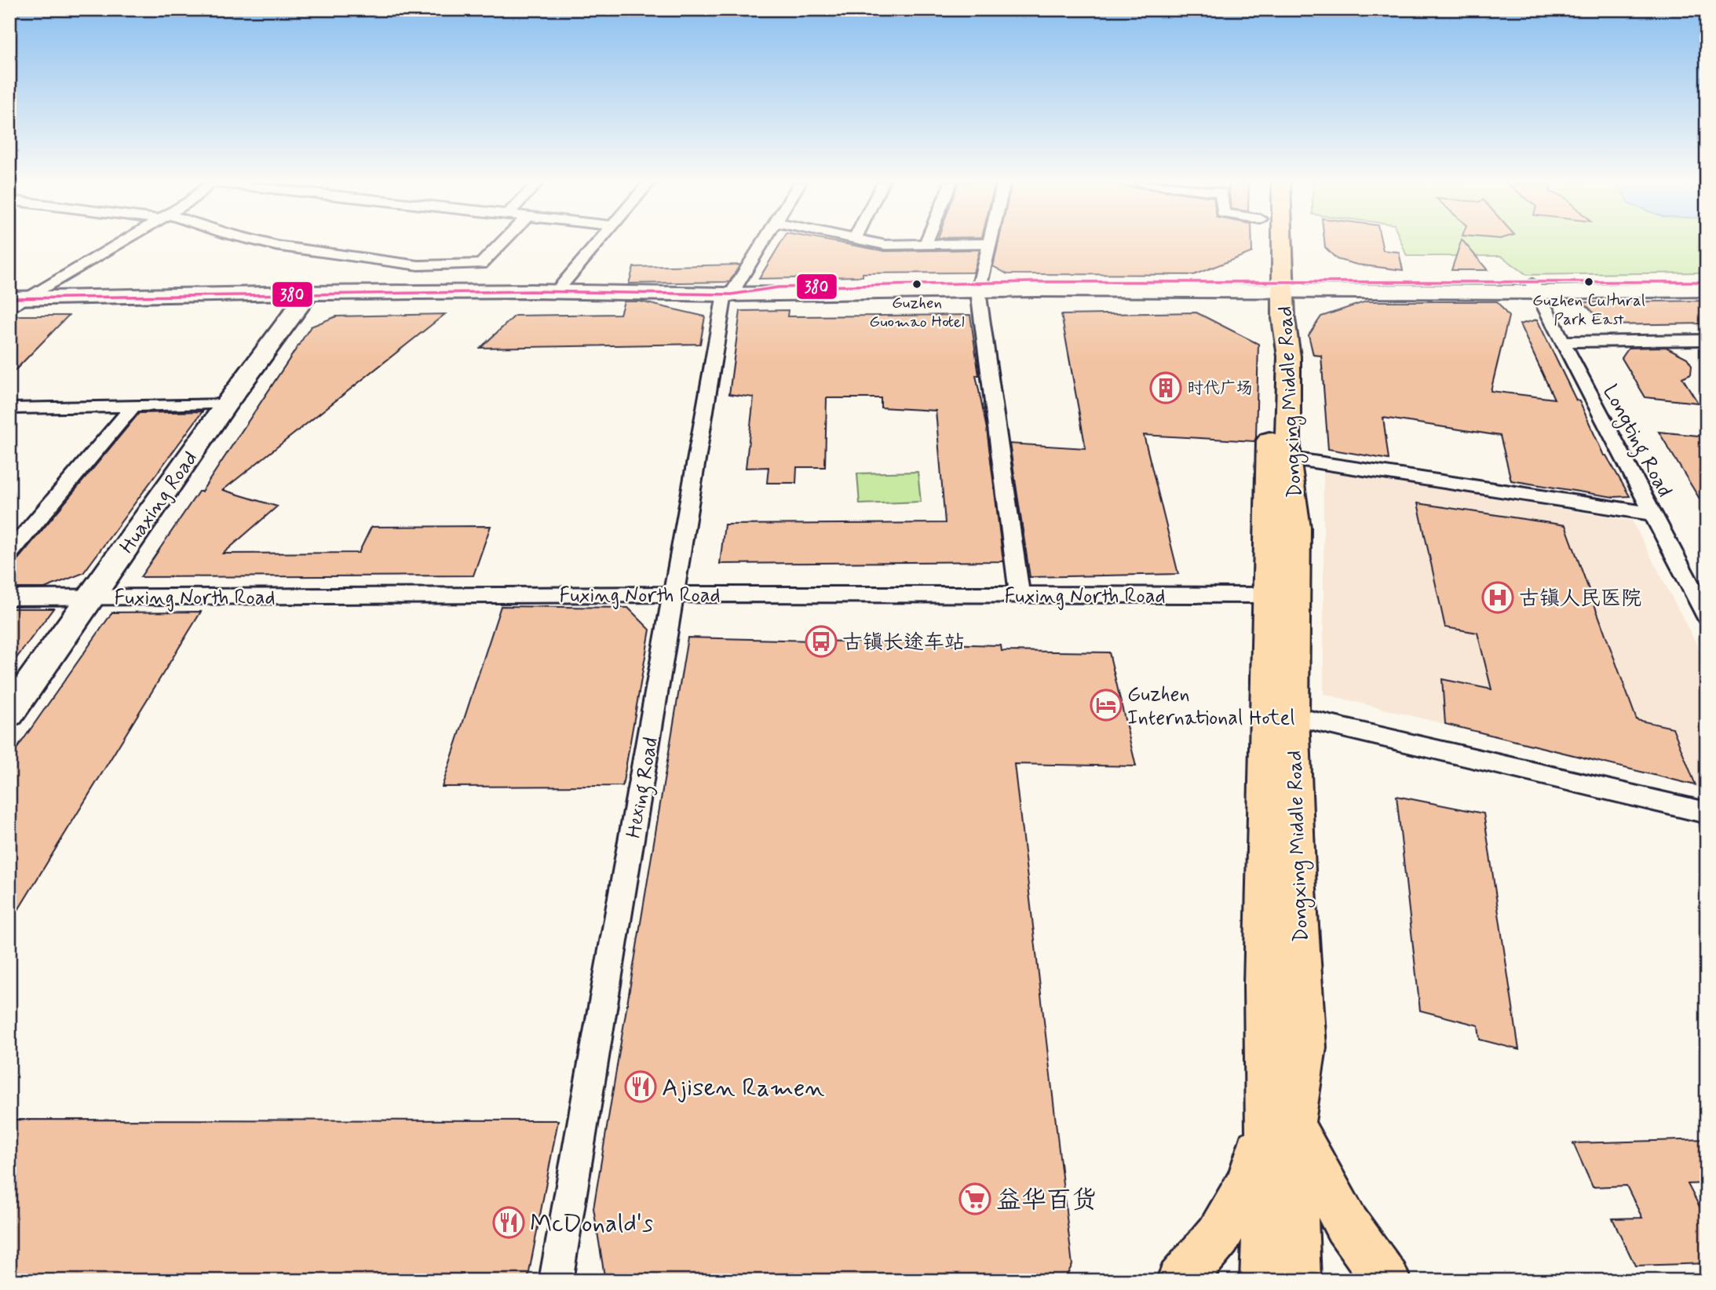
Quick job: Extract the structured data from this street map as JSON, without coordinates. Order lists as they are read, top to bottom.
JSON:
{
  "streets": {
    "main road": ["Dongxing Middle Road", "Huaxing Road"],
    "street": ["Longting Road", "Fuxing North Road", "Hexing Road"]
  },
  "crossings": [
    ["Dongxing Middle Road", "Fuxing North Road"],
    ["Huaxing Road", "Fuxing North Road"],
    ["Fuxing North Road", "Hexing Road"]
  ],
  "places": {
    "other": ["Guzhen Cultural Park East", "Guzhen Guomao Hotel"],
    "building": ["时代广场"],
    "hospital": ["古镇人民医院"],
    "bus stop": ["古镇长途车站"],
    "hotel": ["Guzhen International Hotel"],
    "restaurant": ["Ajisen Ramen", "McDonald's"],
    "supermarket": ["益华百货"]
  },
  "lines": ["transit line 380"]
}
